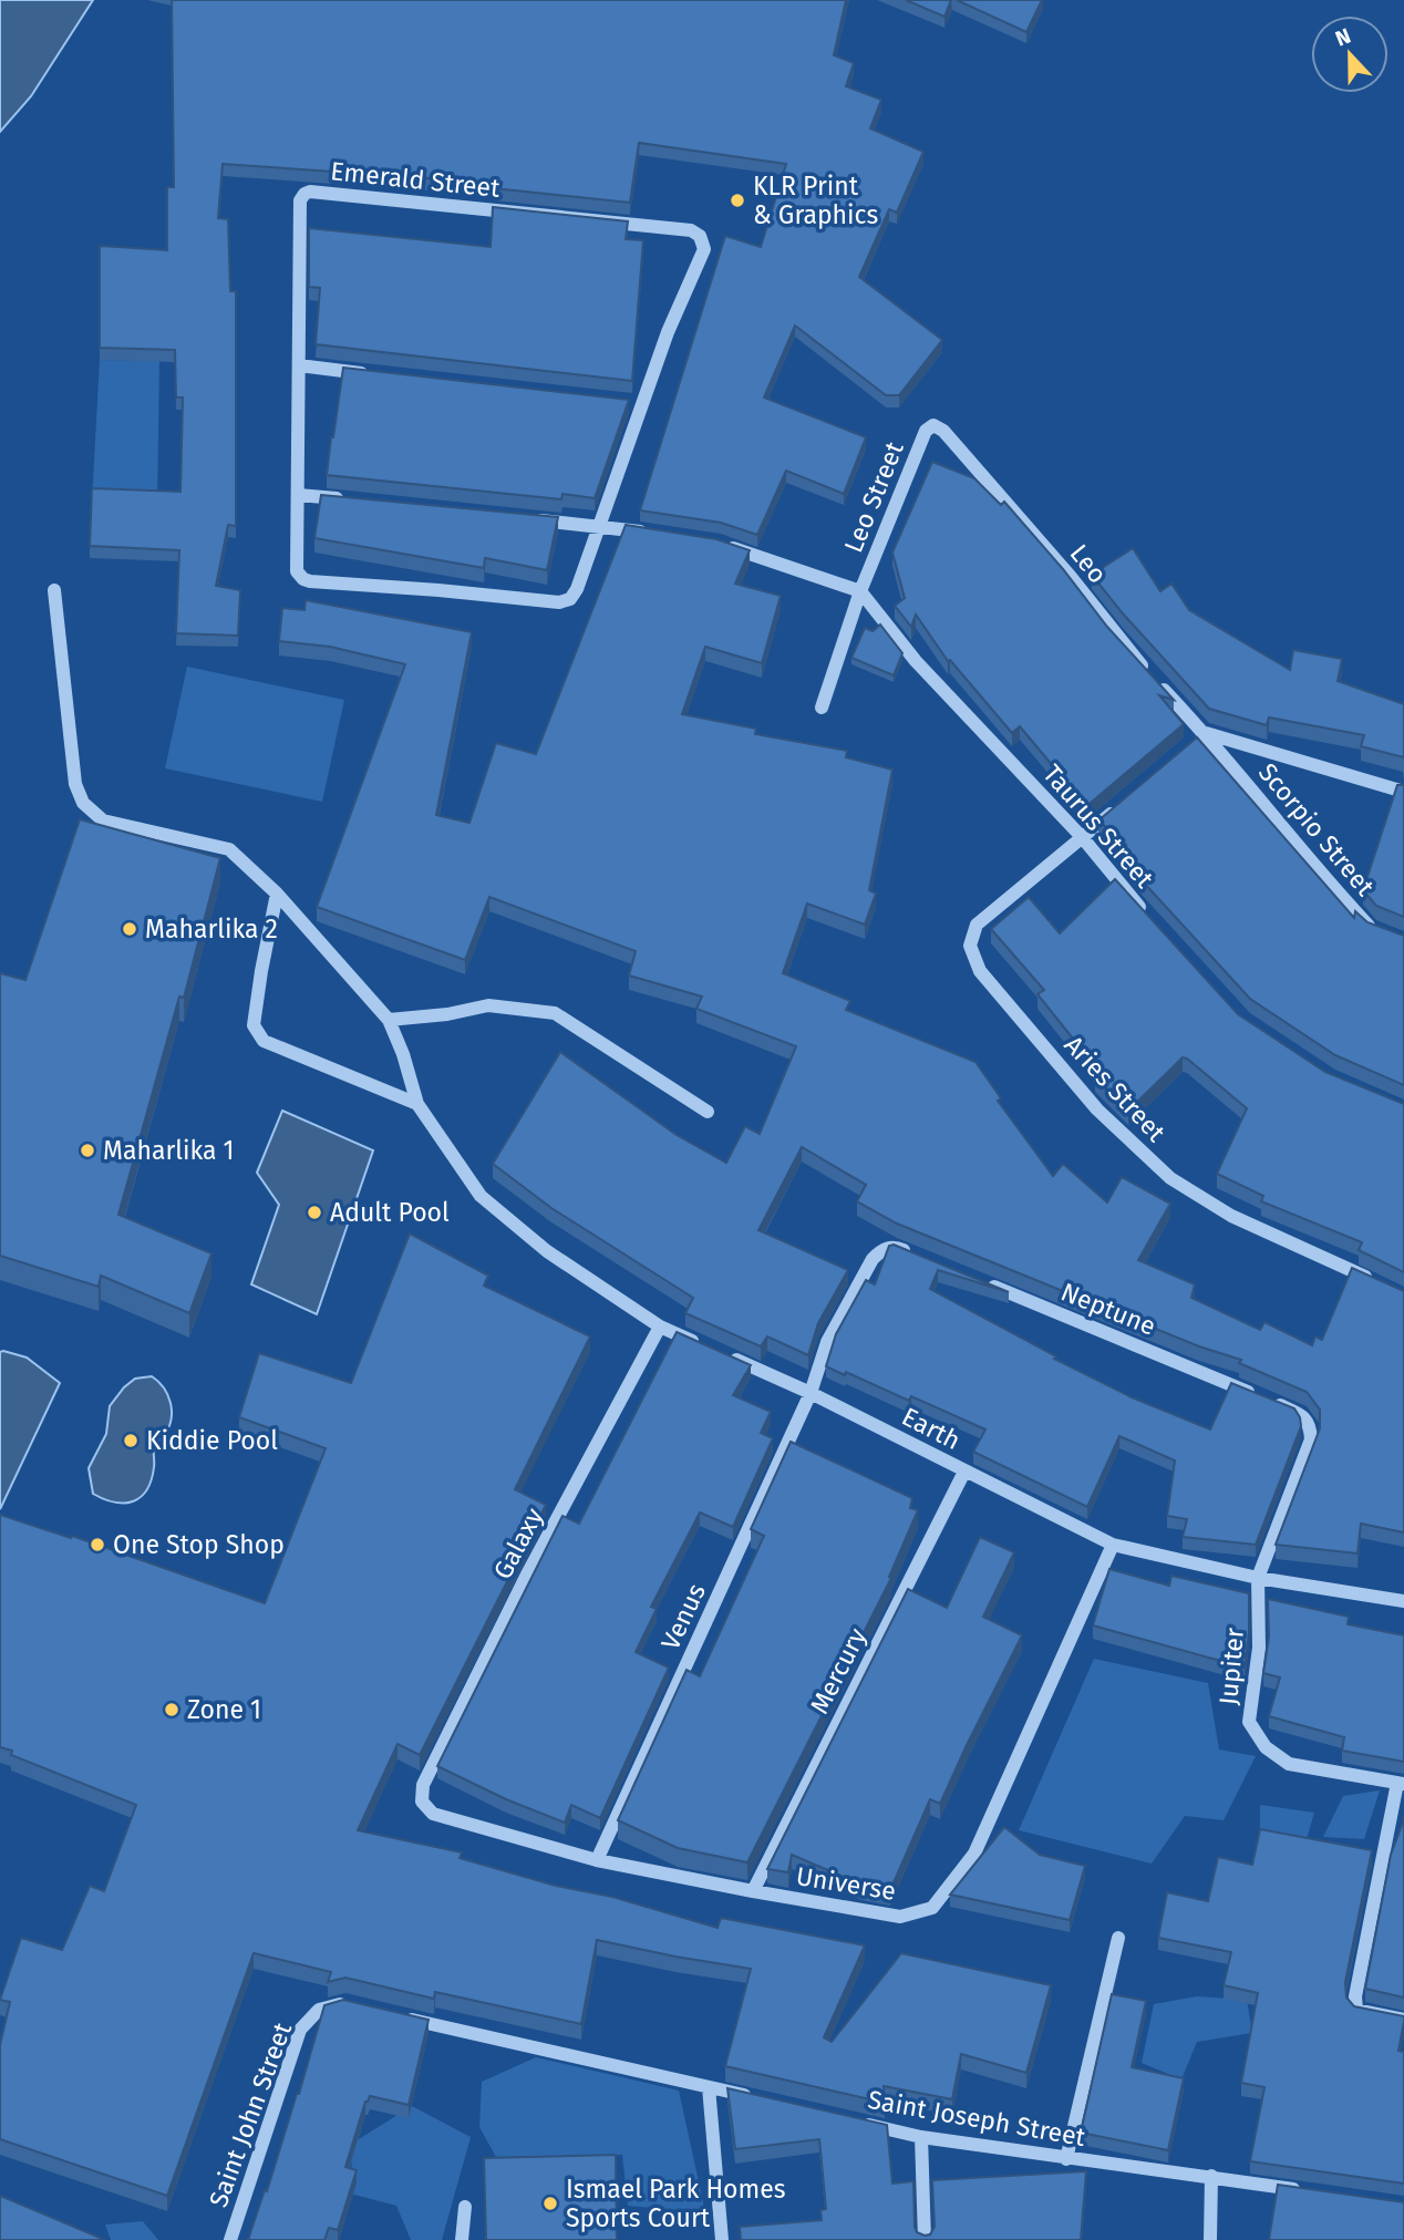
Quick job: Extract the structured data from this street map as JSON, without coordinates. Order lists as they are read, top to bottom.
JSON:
{
  "streets": {
    "street": [
      "Emerald Street",
      "Leo Street",
      "Leo",
      "Taurus Street",
      "Scorpio Street",
      "Aries Street",
      "Neptune",
      "Earth",
      "Galaxy",
      "Venus",
      "Jupiter",
      "Mercury",
      "Universe",
      "Saint John Street",
      "Saint Joseph Street"
    ]
  },
  "crossings": [
    ["Leo Street", "Leo"],
    ["Leo Street", "Taurus Street"],
    ["Leo", "Scorpio Street"],
    ["Taurus Street", "Aries Street"],
    ["Neptune", "Earth"],
    ["Neptune", "Jupiter"],
    ["Earth", "Venus"],
    ["Earth", "Jupiter"],
    ["Earth", "Mercury"],
    ["Earth", "Universe"],
    ["Galaxy", "Universe"],
    ["Venus", "Universe"],
    ["Mercury", "Universe"]
  ],
  "places": [
    "KLR Print & Graphics",
    "Maharlika 2",
    "Maharlika 1",
    "Adult Pool",
    "Kiddie Pool",
    "One Stop Shop",
    "Zone 1",
    "Ismael Park Homes Sports Court"
  ],
  "north": "top"
}
